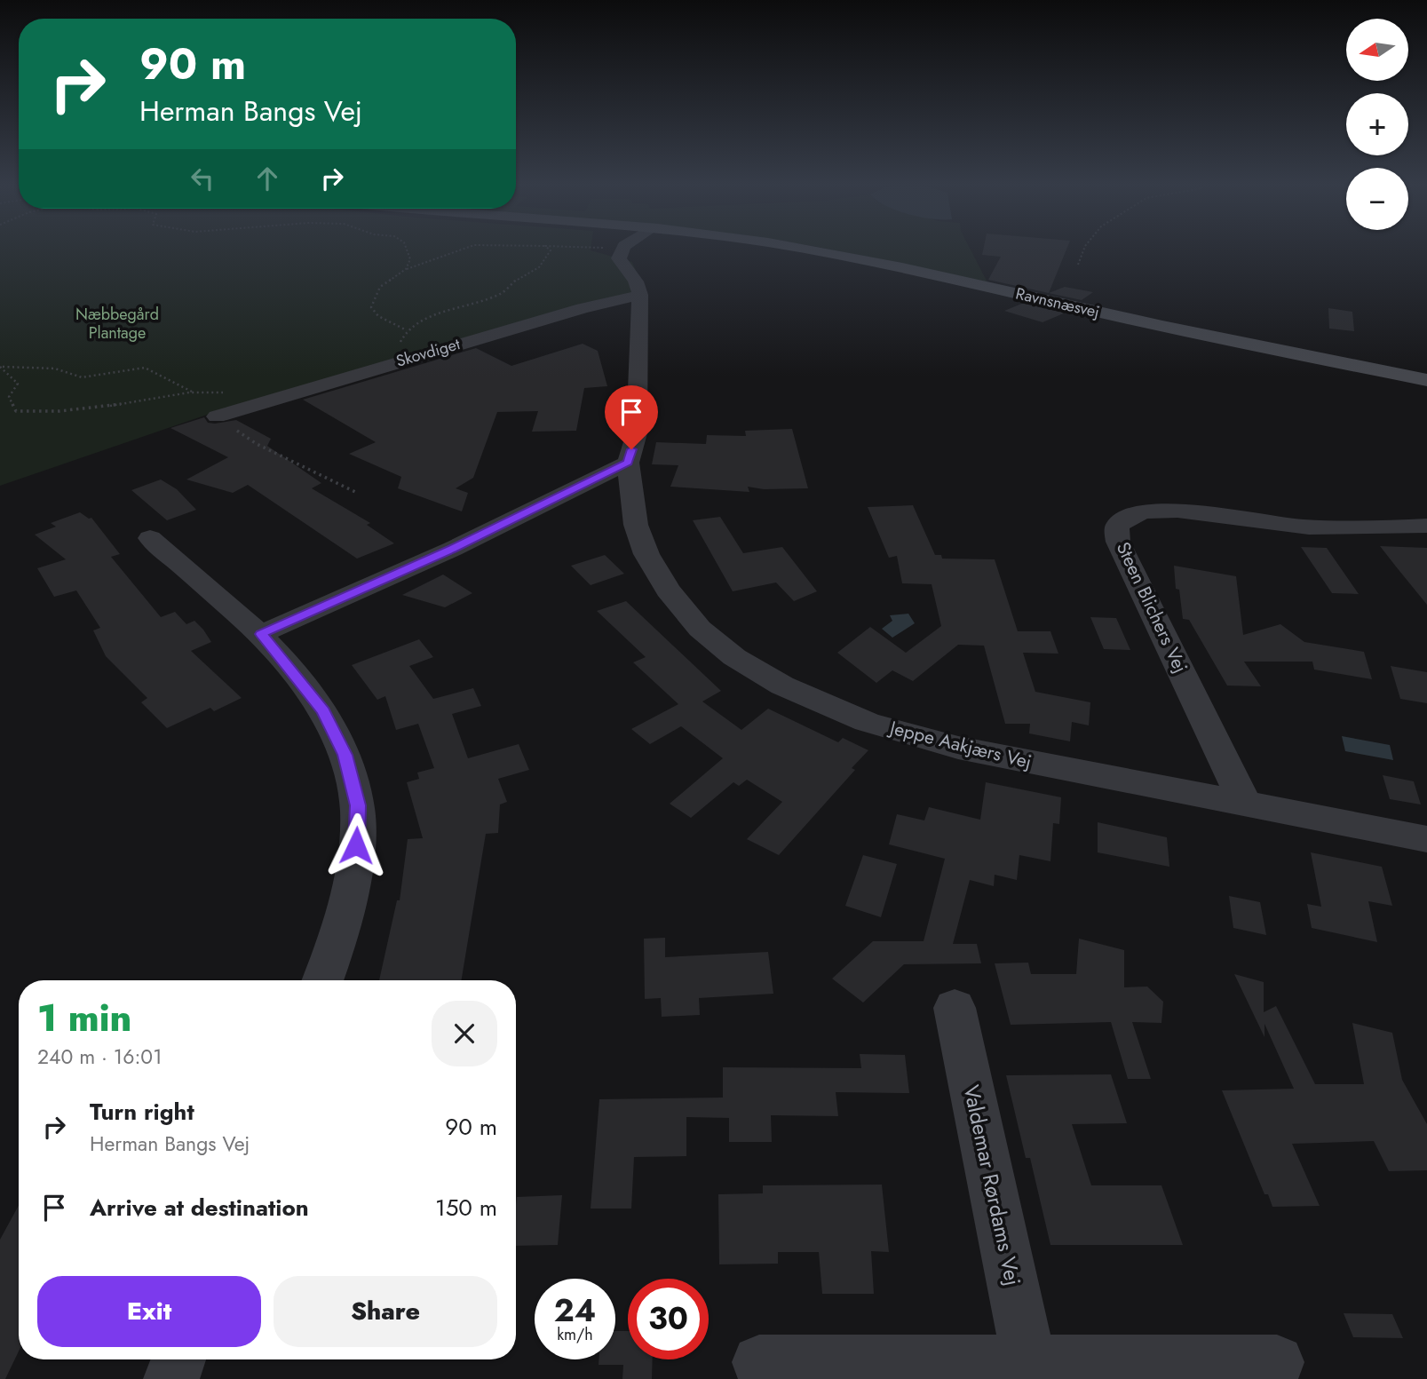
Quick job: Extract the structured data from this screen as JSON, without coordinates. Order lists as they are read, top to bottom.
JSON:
{
  "streets": {
    "main road": ["Ravnsnæsvej"],
    "street": [
      "Skovdiget",
      "Steen Blichers Vej",
      "Jeppe Aakjærs Vej",
      "Valdemar Rørdams Vej"
    ]
  },
  "crossings": [
    ["Steen Blichers Vej", "Jeppe Aakjærs Vej"]
  ],
  "parks": ["Næbbegård Plantage"],
  "north": "left",
  "page": {
    "map_buttons": ["+", "−"],
    "turn": ["90 m", "Herman Bangs Vej"],
    "heading": ["1 min", "240 m · 16:01"],
    "list": [
      {
        "name": "Turn right",
        "note": "Herman Bangs Vej",
        "value": "90 m"
      },
      {
        "name": "Arrive at destination",
        "value": "150 m"
      }
    ],
    "buttons": ["Exit", "Share"],
    "speed": "24 km/h",
    "limit": "30"
  }
}
